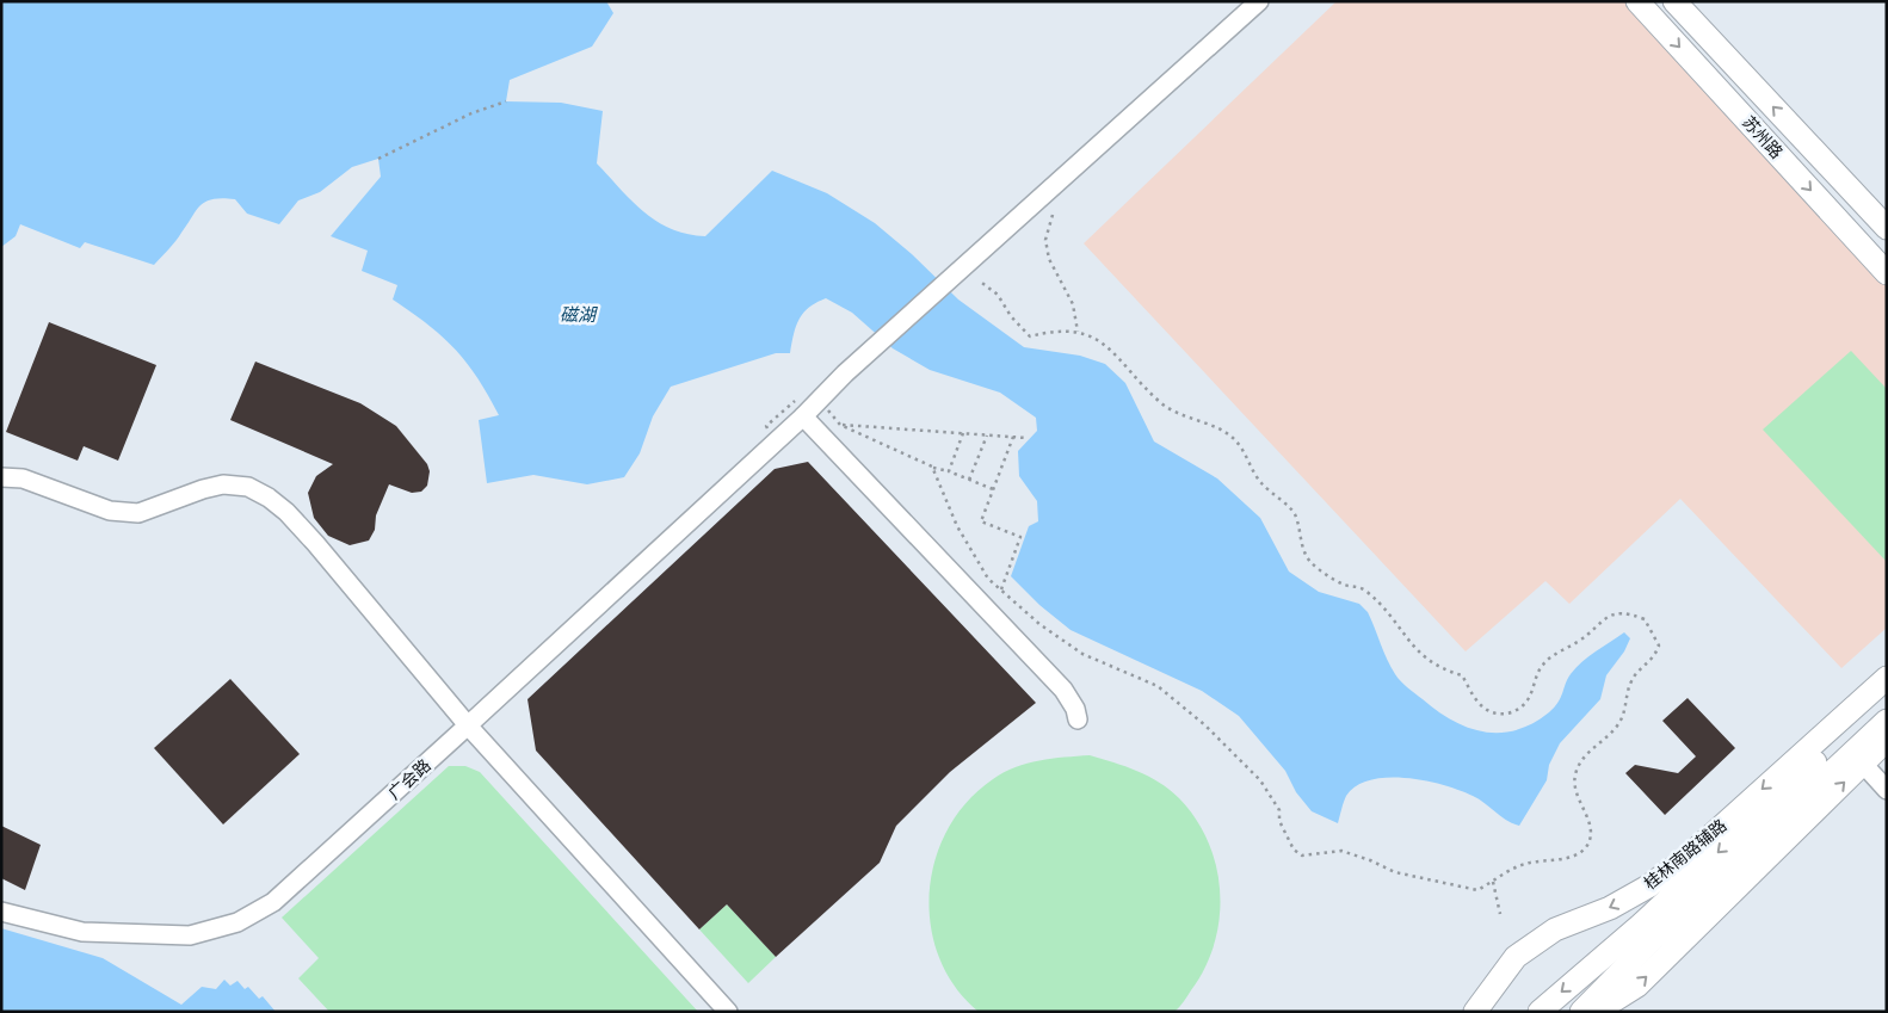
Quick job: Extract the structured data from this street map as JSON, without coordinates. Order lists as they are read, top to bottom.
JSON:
{
  "streets": {
    "main road": ["苏州路", "桂林南路辅路"],
    "street": ["广会路"]
  },
  "water": ["磁湖"]
}
